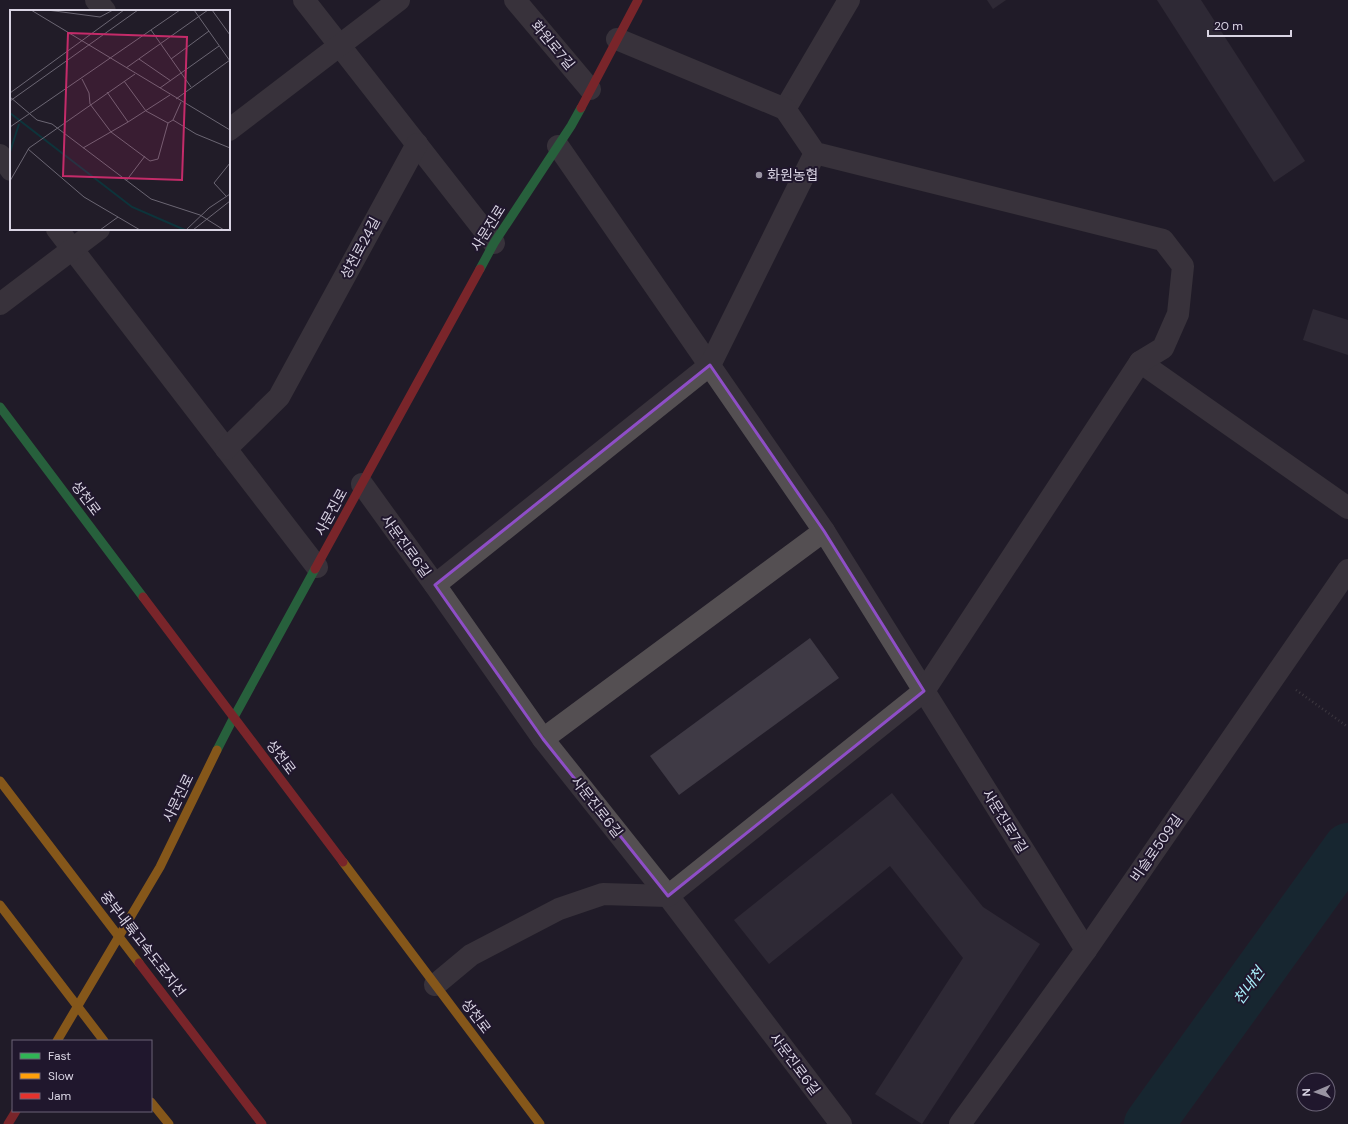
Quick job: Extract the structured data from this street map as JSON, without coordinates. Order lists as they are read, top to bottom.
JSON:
{
  "streets": {
    "main road": ["사문진로", "성천로", "중부내륙고속도로지선"],
    "street": [
      "화원로7길",
      "성천로24길",
      "사문진로6길",
      "사문진로7길",
      "비슬로509길"
    ]
  },
  "crossings": [
    ["화원로7길", "사문진로"],
    ["사문진로", "성천로"],
    ["사문진로", "사문진로6길"],
    ["사문진로", "사문진로7길"],
    ["사문진로7길", "비슬로509길"]
  ],
  "water": ["천내천"],
  "places": ["화원농협"],
  "legend": ["Fast", "Slow", "Jam"],
  "scale_bar": "20 m",
  "north": "left"
}
